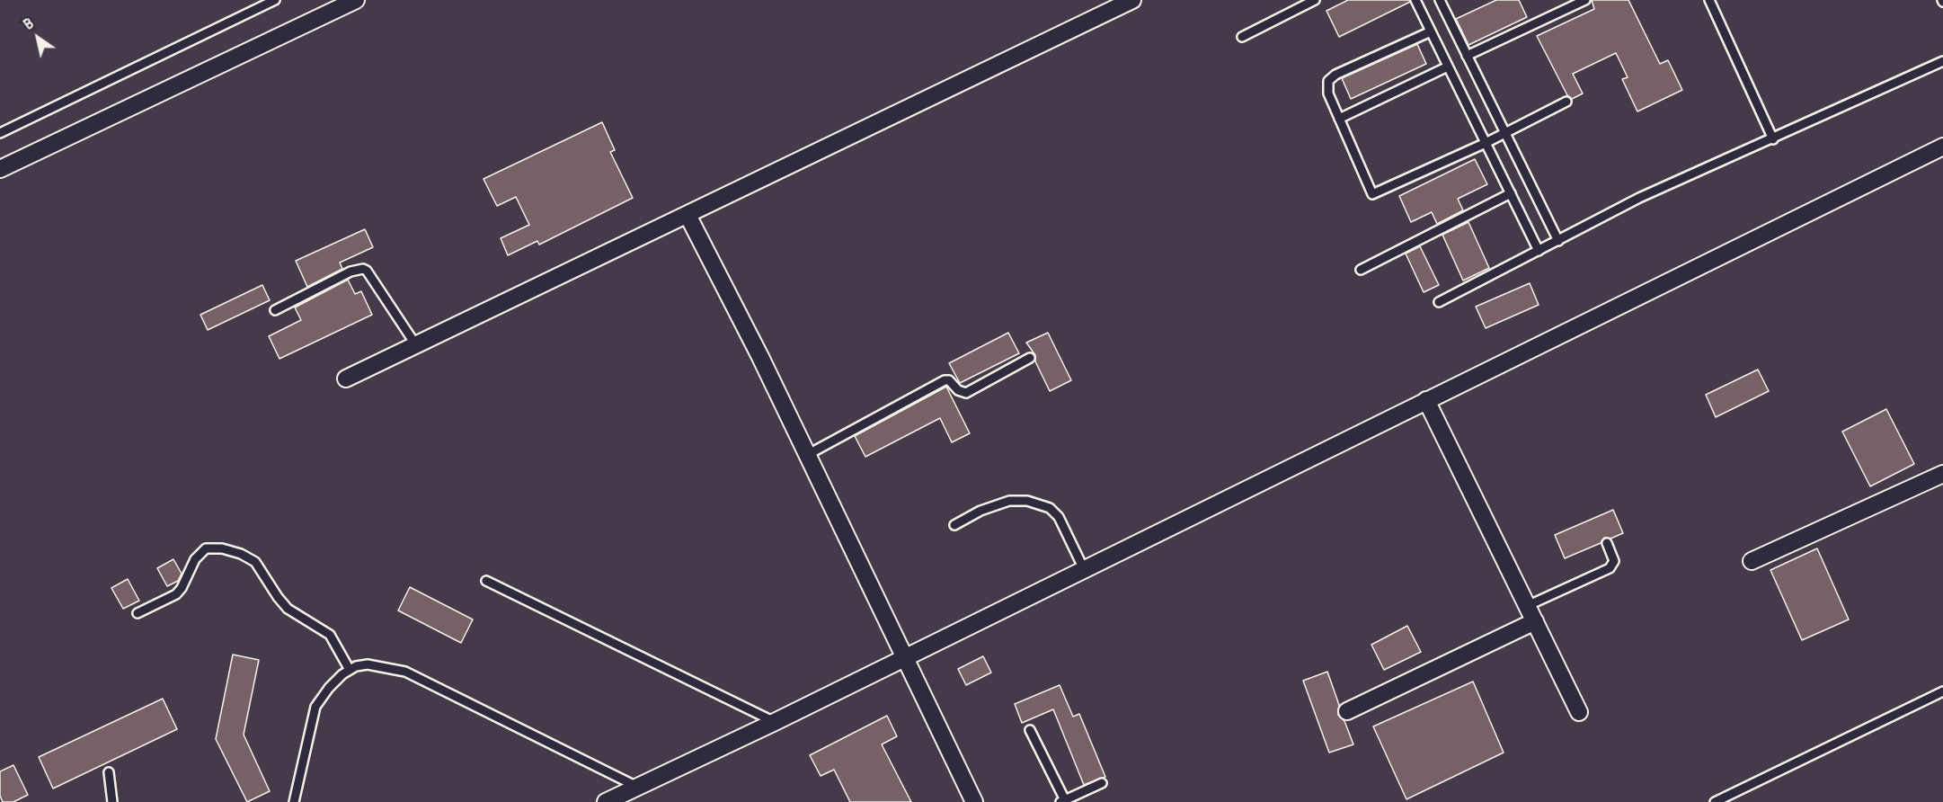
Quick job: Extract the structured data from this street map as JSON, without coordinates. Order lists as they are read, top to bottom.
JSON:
{
  "north": "top left"
}
